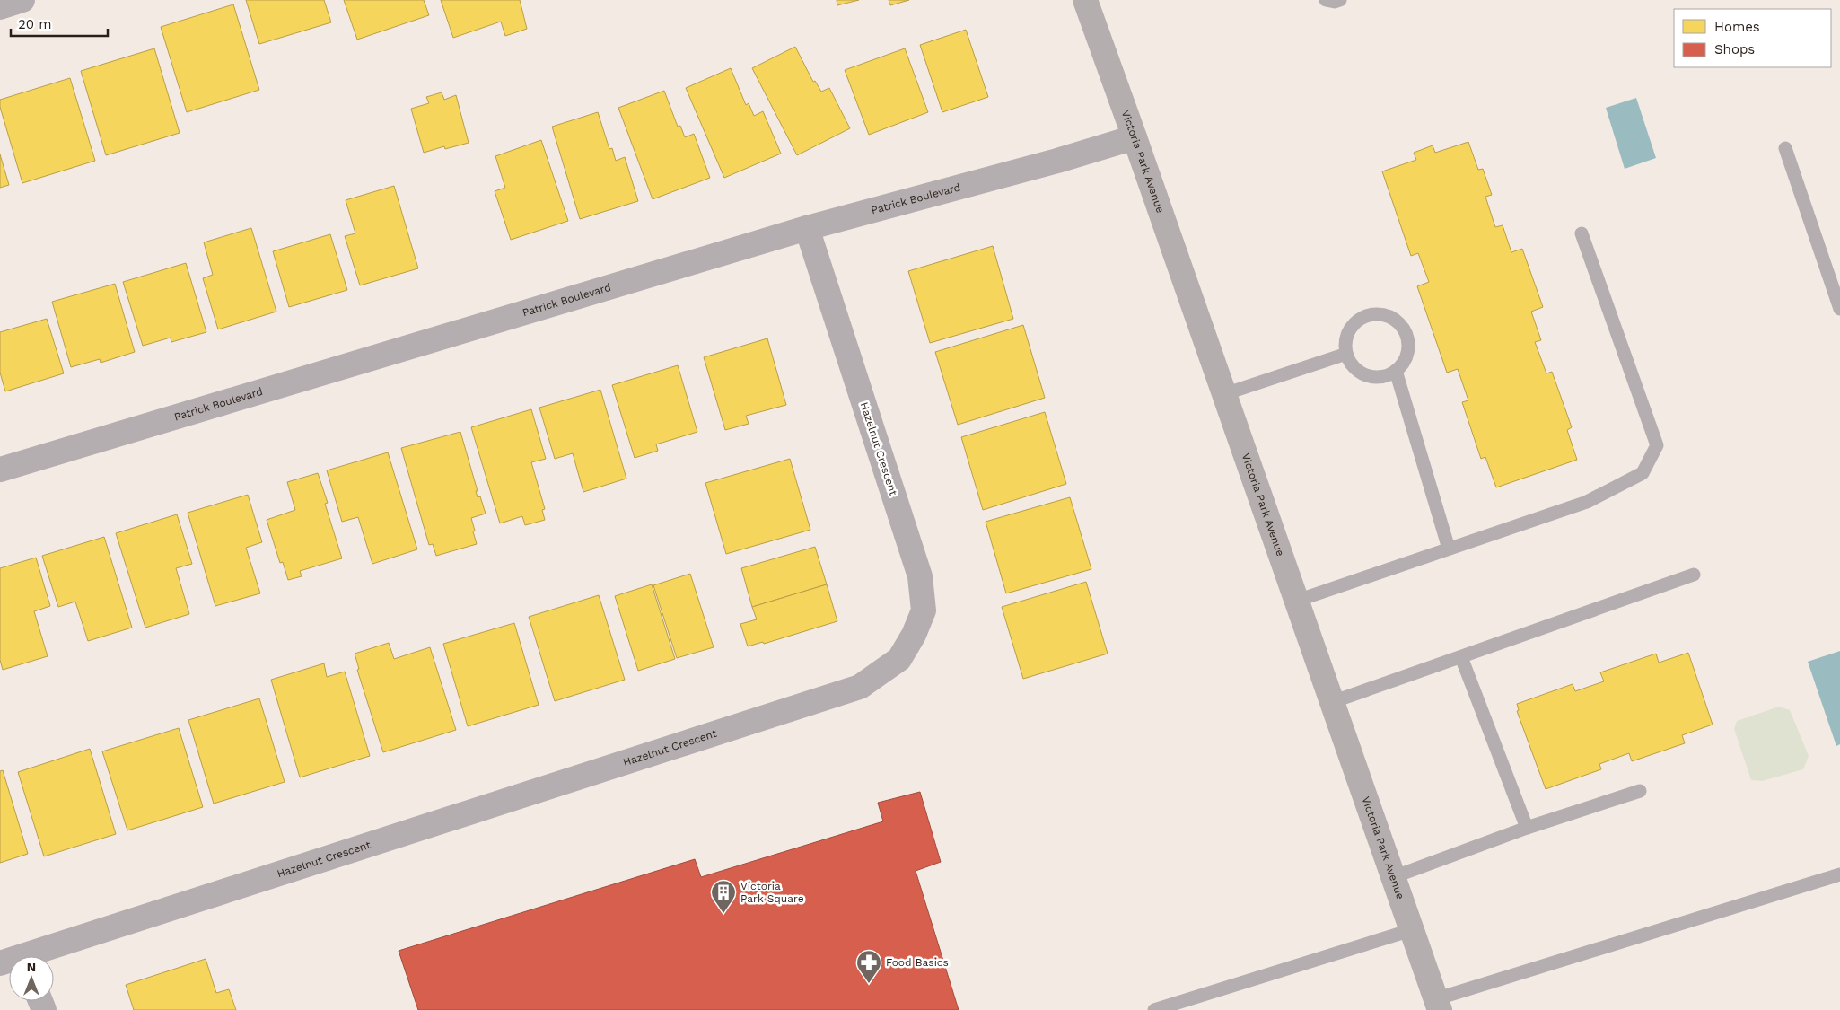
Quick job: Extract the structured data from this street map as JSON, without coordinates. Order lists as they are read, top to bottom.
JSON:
{
  "streets": {
    "main road": ["Victoria Park Avenue"],
    "street": ["Patrick Boulevard", "Hazelnut Crescent"]
  },
  "crossings": [
    ["Victoria Park Avenue", "Patrick Boulevard"],
    ["Patrick Boulevard", "Hazelnut Crescent"]
  ],
  "places": {
    "building": ["Victoria Park Square"],
    "pharmacy": ["Food Basics"]
  },
  "legend": ["Homes", "Shops"],
  "scale_bar": "20 m",
  "north": "top"
}
